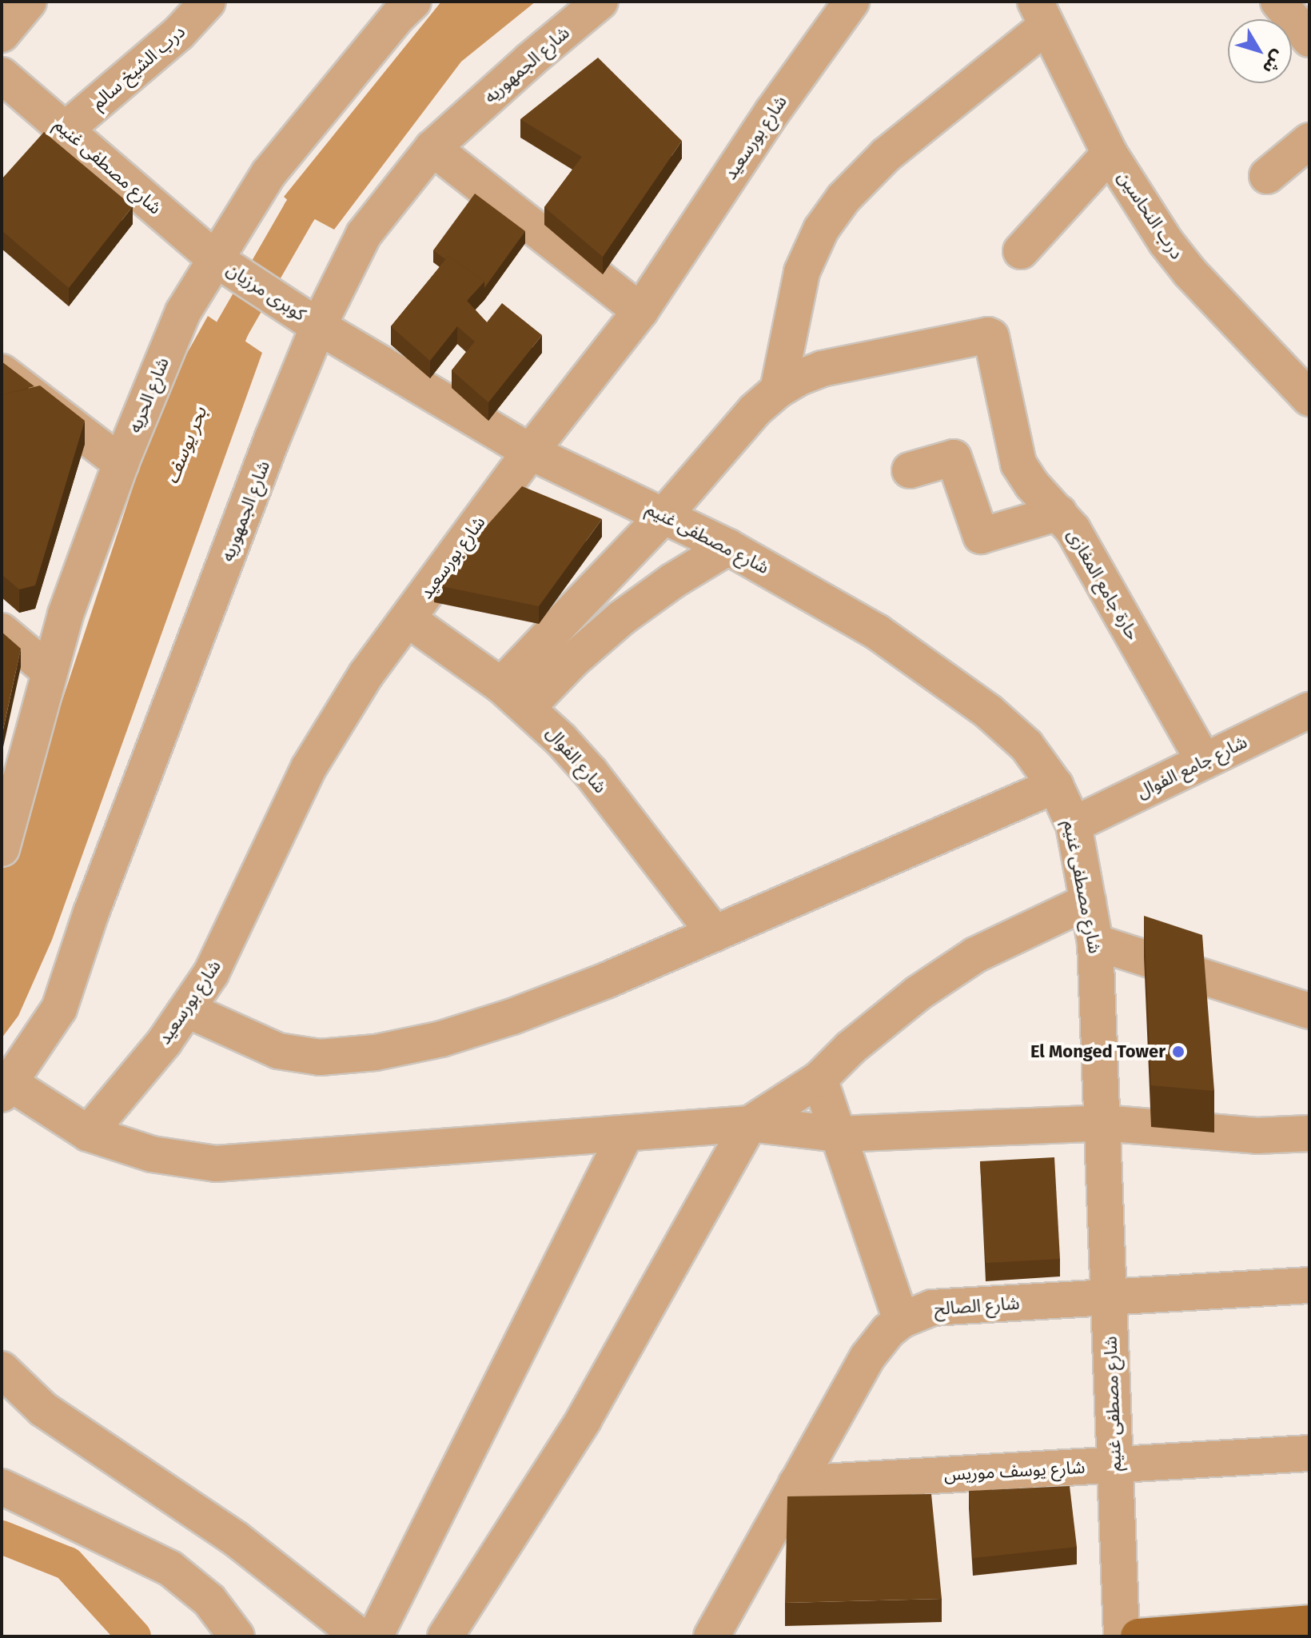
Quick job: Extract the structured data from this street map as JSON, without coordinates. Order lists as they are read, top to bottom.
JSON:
{
  "streets": {
    "street": [
      "شارع الجمهوريه",
      "درب الشيخ سالم",
      "شارع بورسعيد",
      "شارع مصطفى غنيم",
      "درب النحاسين",
      "كوبرى مرزيان",
      "شارع الحريه",
      "حارة جامع المغازى",
      "شارع الفوال",
      "شارع جامع الفوال",
      "شارع الصالح",
      "شارع يوسف موريس"
    ]
  },
  "crossings": [
    ["شارع الجمهوريه", "شارع مصطفى غنيم"],
    ["شارع الجمهوريه", "كوبرى مرزيان"],
    ["درب الشيخ سالم", "شارع مصطفى غنيم"],
    ["شارع بورسعيد", "شارع مصطفى غنيم"],
    ["شارع بورسعيد", "شارع الفوال"],
    ["شارع مصطفى غنيم", "كوبرى مرزيان"],
    ["شارع مصطفى غنيم", "شارع الحريه"],
    ["شارع مصطفى غنيم", "شارع جامع الفوال"],
    ["شارع مصطفى غنيم", "شارع الصالح"],
    ["شارع مصطفى غنيم", "شارع يوسف موريس"],
    ["كوبرى مرزيان", "شارع الحريه"],
    ["حارة جامع المغازى", "شارع جامع الفوال"],
    ["شارع الصالح", "شارع يوسف موريس"]
  ],
  "water": ["بحر يوسف"],
  "places": ["El Monged Tower"],
  "north": "bottom right"
}
